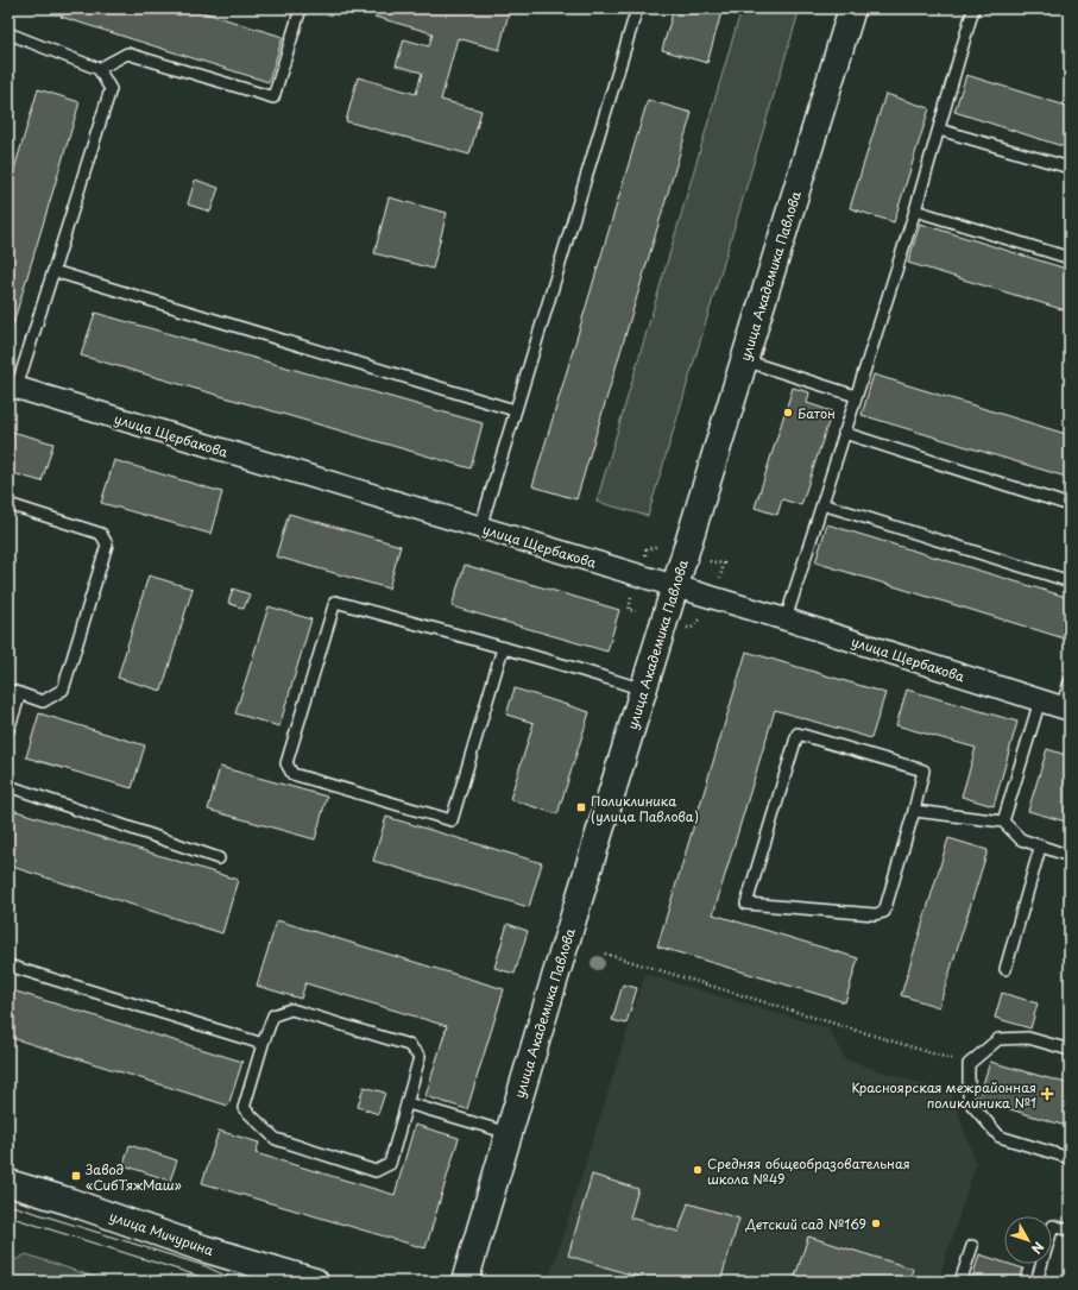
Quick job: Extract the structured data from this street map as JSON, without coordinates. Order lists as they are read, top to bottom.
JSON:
{
  "streets": {
    "main road": ["улица Академика Павлова", "улица Мичурина"],
    "street": ["улица Щербакова"]
  },
  "crossings": [
    ["улица Академика Павлова", "улица Щербакова"]
  ],
  "places": {
    "other": ["Батон", "Средняя общеобразовательная школа №49", "Детский сад №169"],
    "transit": ["Поликлиника (улица Павлова)", "Завод «СибТяжМаш»"],
    "health": ["Красноярская межрайонная поликлиника №1"]
  },
  "north": "bottom right"
}
